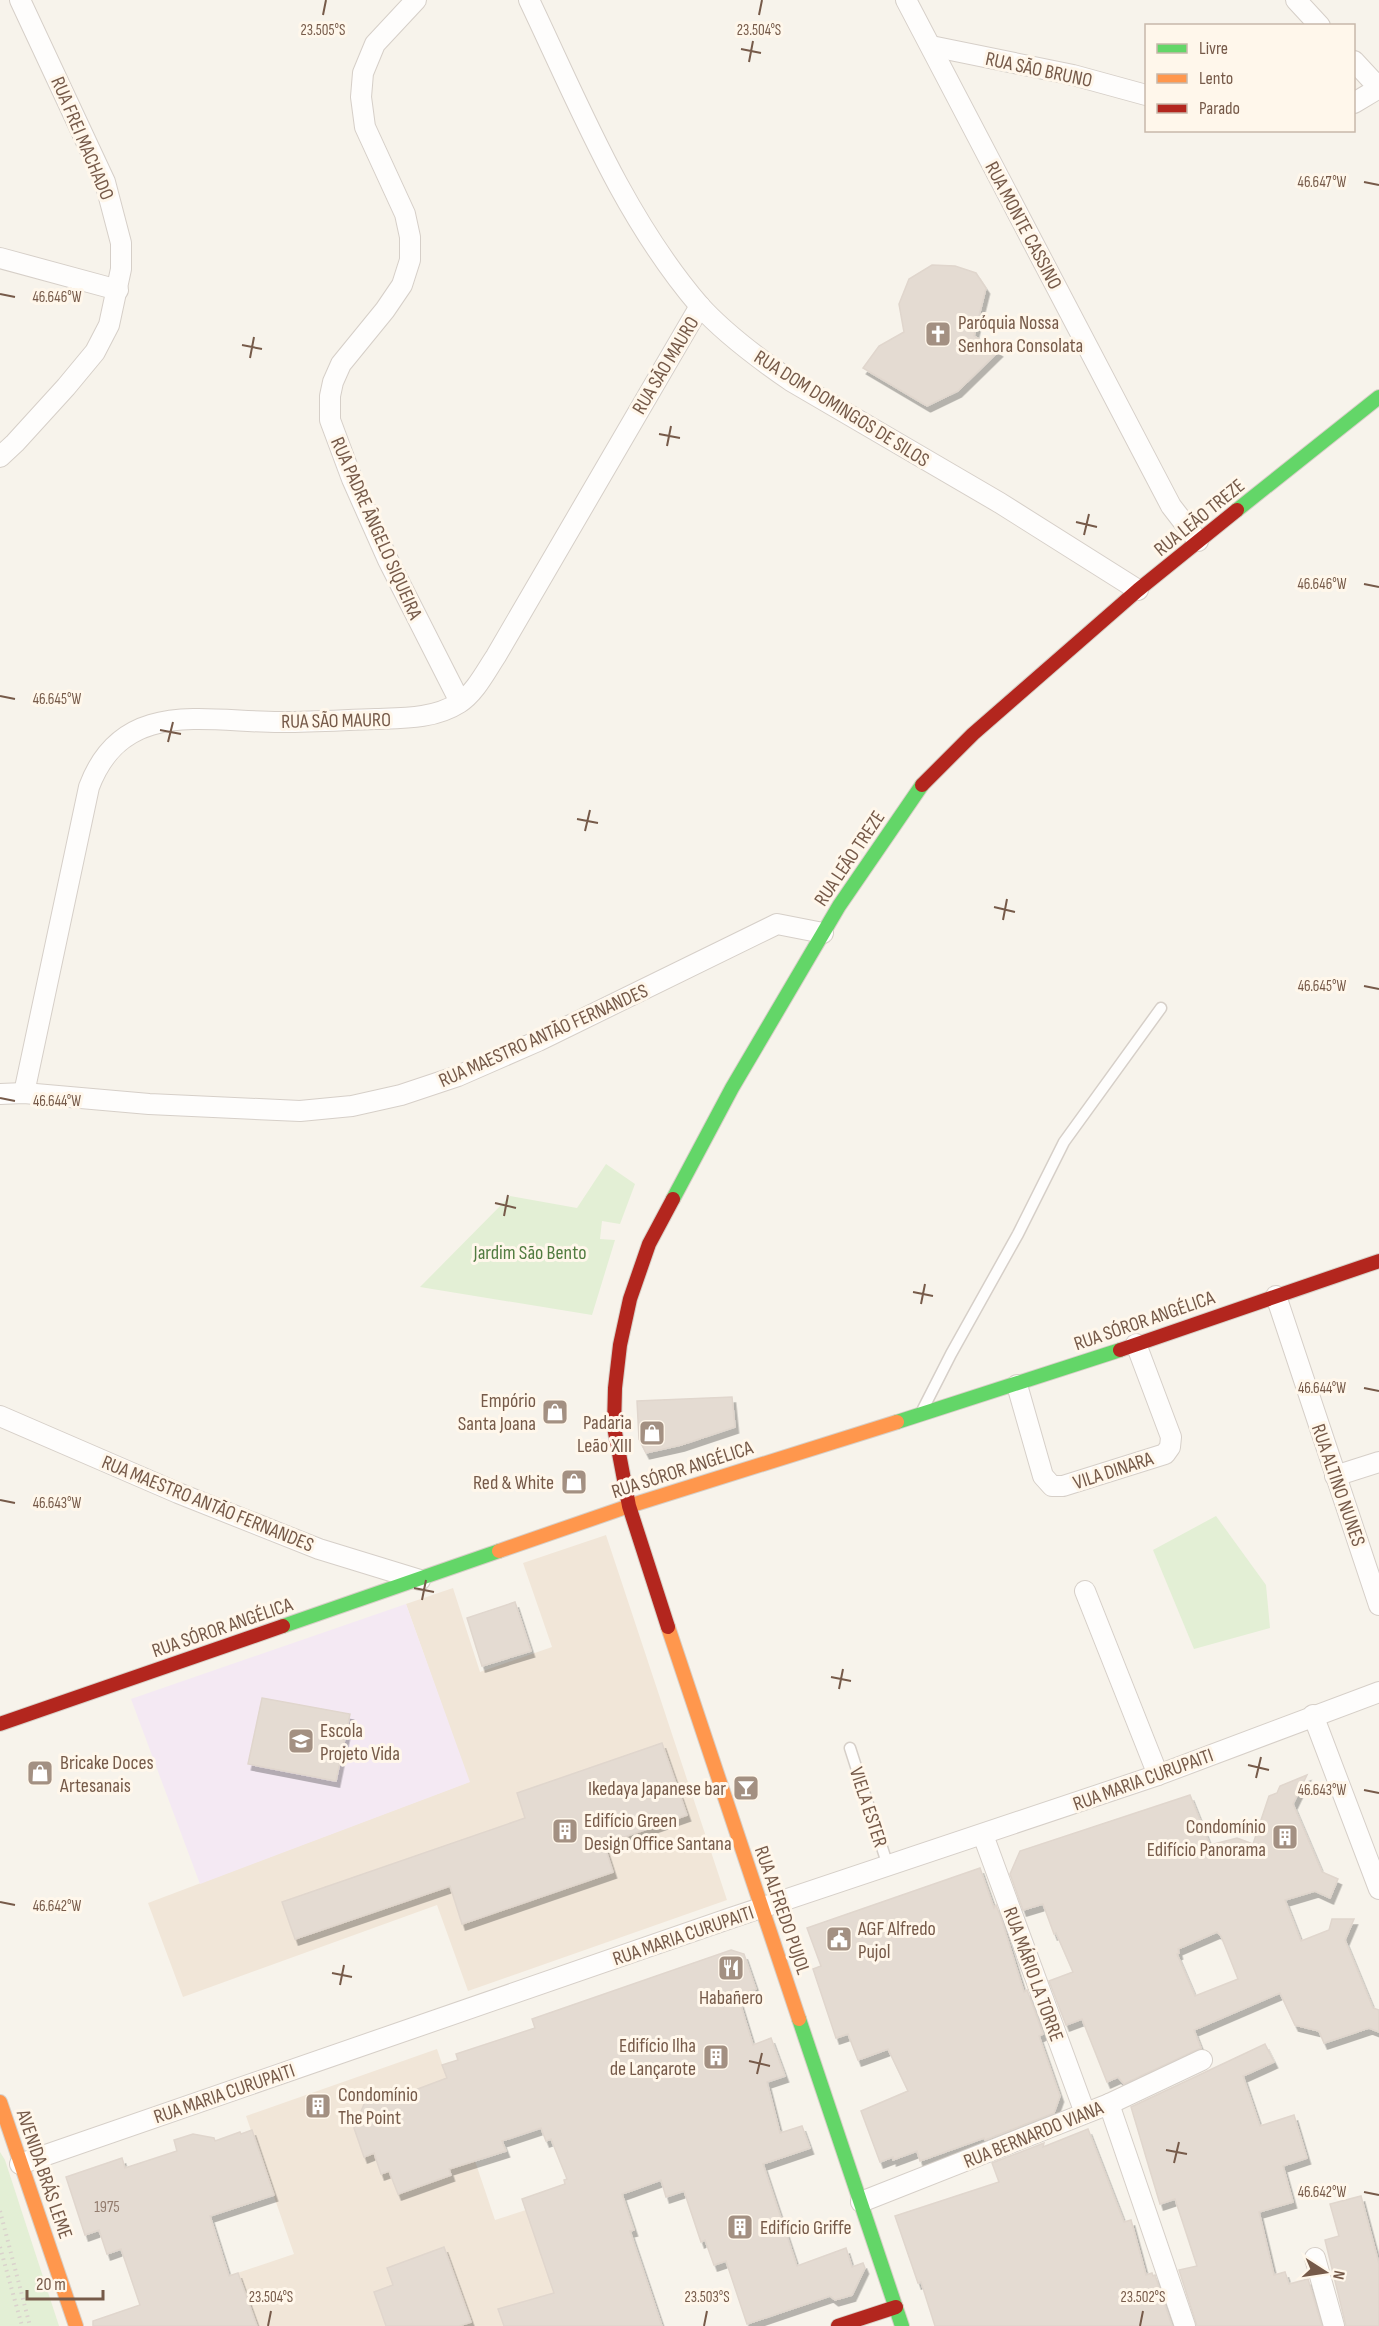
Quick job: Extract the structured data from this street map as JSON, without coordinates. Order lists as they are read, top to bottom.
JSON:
{
  "streets": {
    "main road": [
      "RUA LEÃO TREZE",
      "RUA SÓROR ANGÉLICA",
      "RUA ALFREDO PUJOL",
      "AVENIDA BRÁS LEME"
    ],
    "street": [
      "RUA SÃO BRUNO",
      "RUA FREI MACHADO",
      "RUA MONTE CASSINO",
      "RUA SÃO MAURO",
      "RUA DOM DOMINGOS DE SILOS",
      "RUA PADRE ÂNGELO SIQUEIRA",
      "RUA MAESTRO ANTÃO FERNANDES",
      "VILA DINARA",
      "RUA ALTINO NUNES",
      "RUA MARIA CURUPAITI",
      "RUA MÁRIO LA TORRE",
      "RUA BERNARDO VIANA"
    ],
    "lane": ["VIELA ESTER"]
  },
  "crossings": [
    ["RUA SÃO BRUNO", "RUA MONTE CASSINO"],
    ["RUA MONTE CASSINO", "RUA LEÃO TREZE"],
    ["RUA SÃO MAURO", "RUA DOM DOMINGOS DE SILOS"],
    ["RUA SÃO MAURO", "RUA PADRE ÂNGELO SIQUEIRA"],
    ["RUA SÃO MAURO", "RUA MAESTRO ANTÃO FERNANDES"],
    ["RUA DOM DOMINGOS DE SILOS", "RUA LEÃO TREZE"],
    ["RUA LEÃO TREZE", "RUA MAESTRO ANTÃO FERNANDES"],
    ["RUA LEÃO TREZE", "RUA SÓROR ANGÉLICA"],
    ["RUA LEÃO TREZE", "RUA ALFREDO PUJOL"],
    ["RUA MAESTRO ANTÃO FERNANDES", "RUA SÓROR ANGÉLICA"],
    ["RUA SÓROR ANGÉLICA", "VILA DINARA"],
    ["RUA SÓROR ANGÉLICA", "RUA ALTINO NUNES"],
    ["RUA SÓROR ANGÉLICA", "RUA ALFREDO PUJOL"],
    ["RUA MARIA CURUPAITI", "VIELA ESTER"],
    ["RUA MARIA CURUPAITI", "RUA ALFREDO PUJOL"],
    ["RUA MARIA CURUPAITI", "RUA MÁRIO LA TORRE"],
    ["RUA MARIA CURUPAITI", "AVENIDA BRÁS LEME"],
    ["RUA ALFREDO PUJOL", "RUA BERNARDO VIANA"],
    ["RUA MÁRIO LA TORRE", "RUA BERNARDO VIANA"]
  ],
  "parks": ["Jardim São Bento"],
  "places": {
    "church": ["Paróquia Nossa Senhora Consolata"],
    "shop": [
      "Empório Santa Joana",
      "Padaria Leão XIII",
      "Red & White",
      "Bricake Doces Artesanais"
    ],
    "school or university": ["Escola Projeto Vida"],
    "bar": ["Ikedaya Japanese bar"],
    "building": [
      "Edifício Green Design Office Santana",
      "Condomínio Edifício Panorama",
      "Edifício Ilha de Lançarote",
      "Condomínio The Point",
      "Edifício Griffe"
    ],
    "public building": ["AGF Alfredo Pujol"],
    "restaurant": ["Habañero"]
  },
  "house_numbers": ["1975"],
  "legend": ["Livre", "Lento", "Parado"],
  "scale_bar": "20 m",
  "north": "right",
  "coordinates": [
    "23.505°S",
    "23.504°S",
    "46.647°W",
    "46.646°W",
    "46.645°W",
    "46.644°W",
    "46.643°W",
    "46.642°W",
    "23.503°S",
    "23.502°S"
  ]
}
